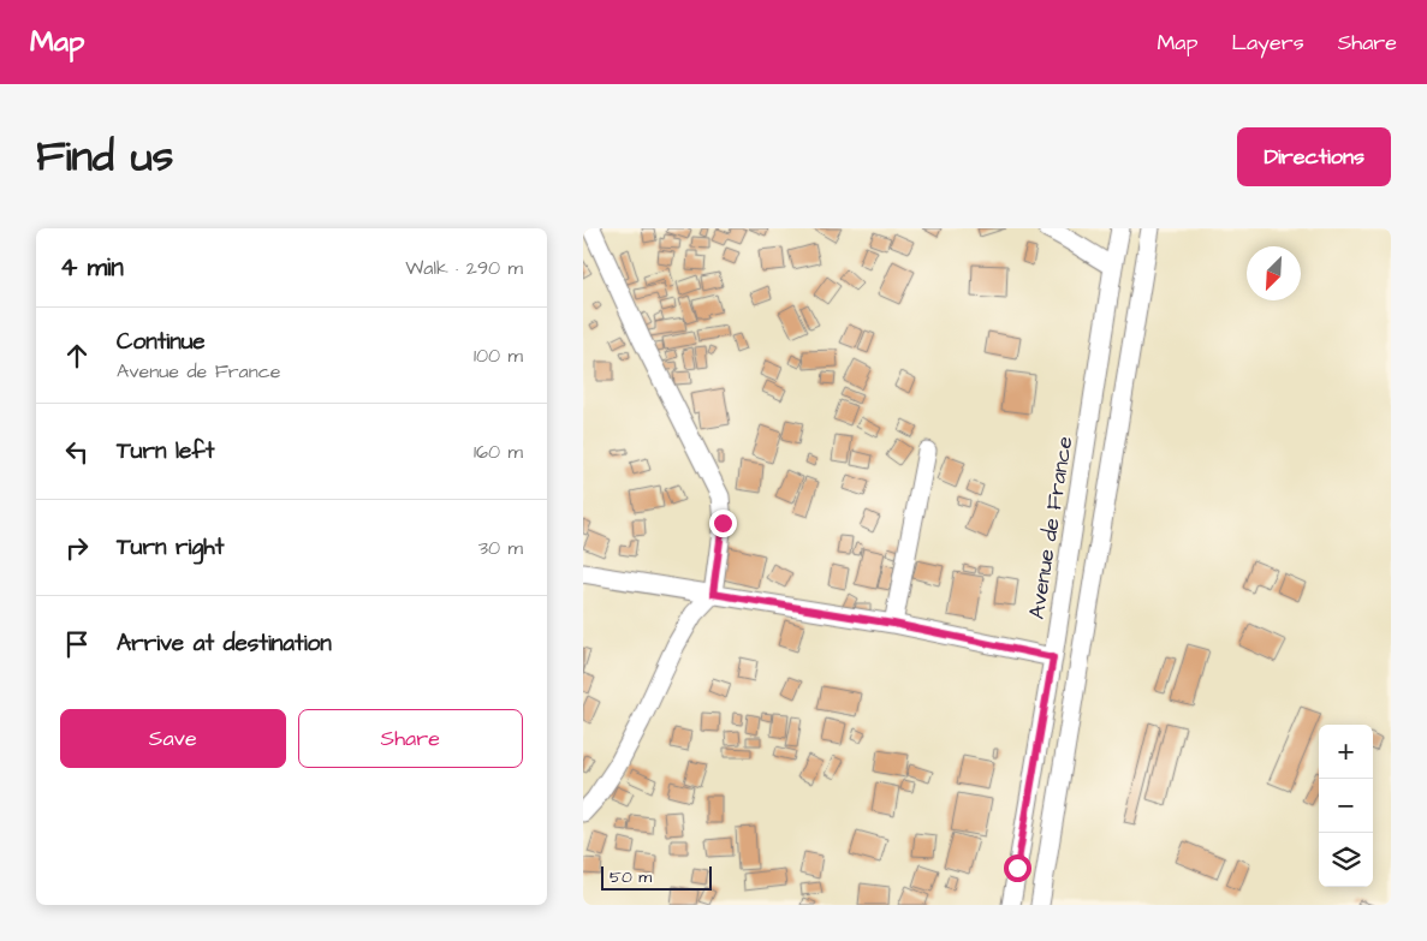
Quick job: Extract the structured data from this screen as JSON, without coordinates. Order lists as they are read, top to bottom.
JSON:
{
  "streets": {
    "street": ["Avenue de France"]
  },
  "scale_bar": "50 m",
  "north": "bottom left",
  "page": {
    "header": "Map",
    "nav": ["Map", "Layers", "Share"],
    "title": "Find us",
    "buttons": [
      "Directions",
      ["Save", "Share"]
    ],
    "heading": ["4 min", "Walk · 290 m"],
    "list": [
      ["Continue", "Avenue de France", "100 m"],
      ["Turn left", "160 m"],
      ["Turn right", "30 m"],
      "Arrive at destination"
    ],
    "map_buttons": ["+", "−"],
    "scale": "50 m"
  }
}
